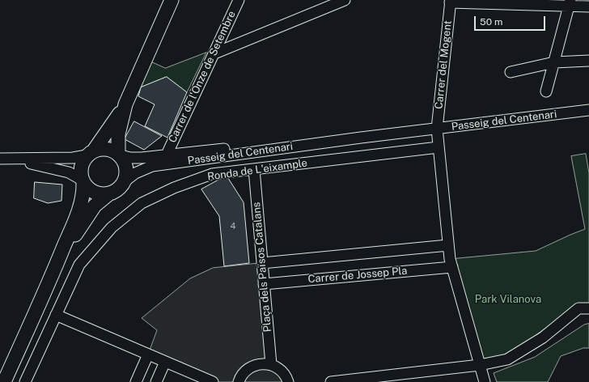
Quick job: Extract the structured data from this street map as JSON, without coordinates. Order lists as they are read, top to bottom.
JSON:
{
  "streets": {
    "street": [
      "Carrer del Mogent",
      "Carrer de l'Onze de Setembre",
      "Passeig del Centenari",
      "Ronda de L'eixample",
      "Plaça dels Països Catalans",
      "Carrer de Jossep Pla"
    ]
  },
  "crossings": [
    ["Carrer del Mogent", "Passeig del Centenari"],
    ["Carrer del Mogent", "Ronda de L'eixample"],
    ["Carrer del Mogent", "Carrer de Jossep Pla"],
    ["Carrer de l'Onze de Setembre", "Passeig del Centenari"],
    ["Ronda de L'eixample", "Plaça dels Països Catalans"],
    ["Plaça dels Països Catalans", "Carrer de Jossep Pla"]
  ],
  "parks": ["Park Vilanova"],
  "house_numbers": ["4"],
  "scale_bar": "50 m"
}
